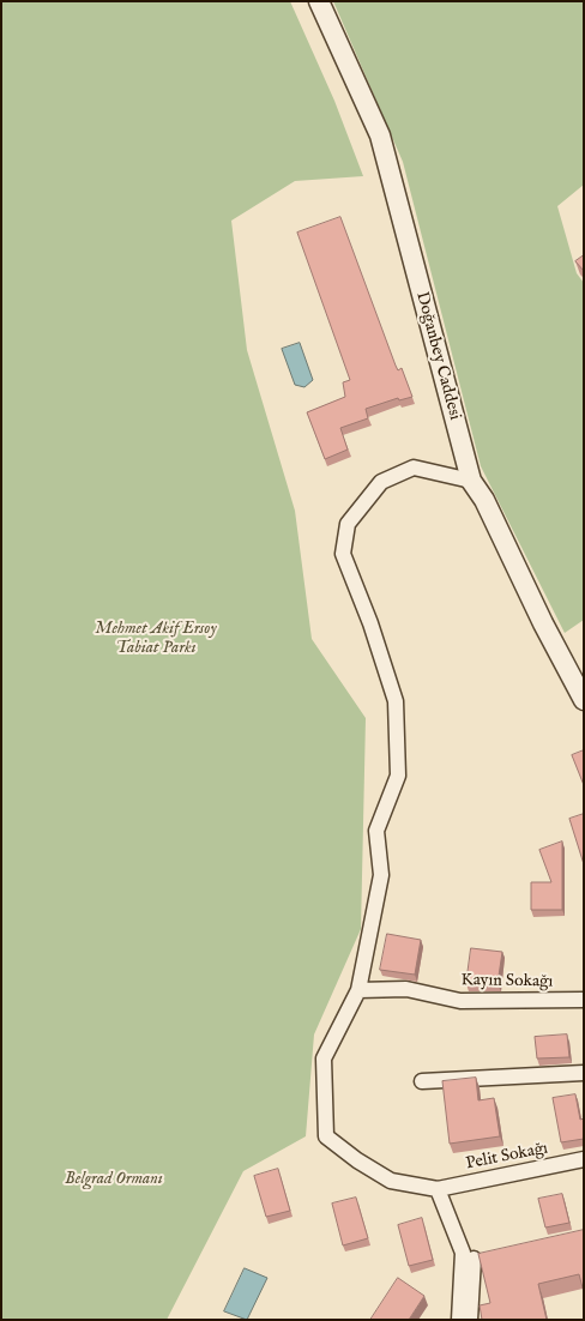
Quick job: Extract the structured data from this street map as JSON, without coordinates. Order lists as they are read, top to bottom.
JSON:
{
  "streets": {
    "street": ["Doğanbey Caddesi", "Kayın Sokağı", "Pelit Sokağı"]
  },
  "parks": ["Mehmet Akif Ersoy Tabiat Parkı", "Belgrad Ormanı"]
}
